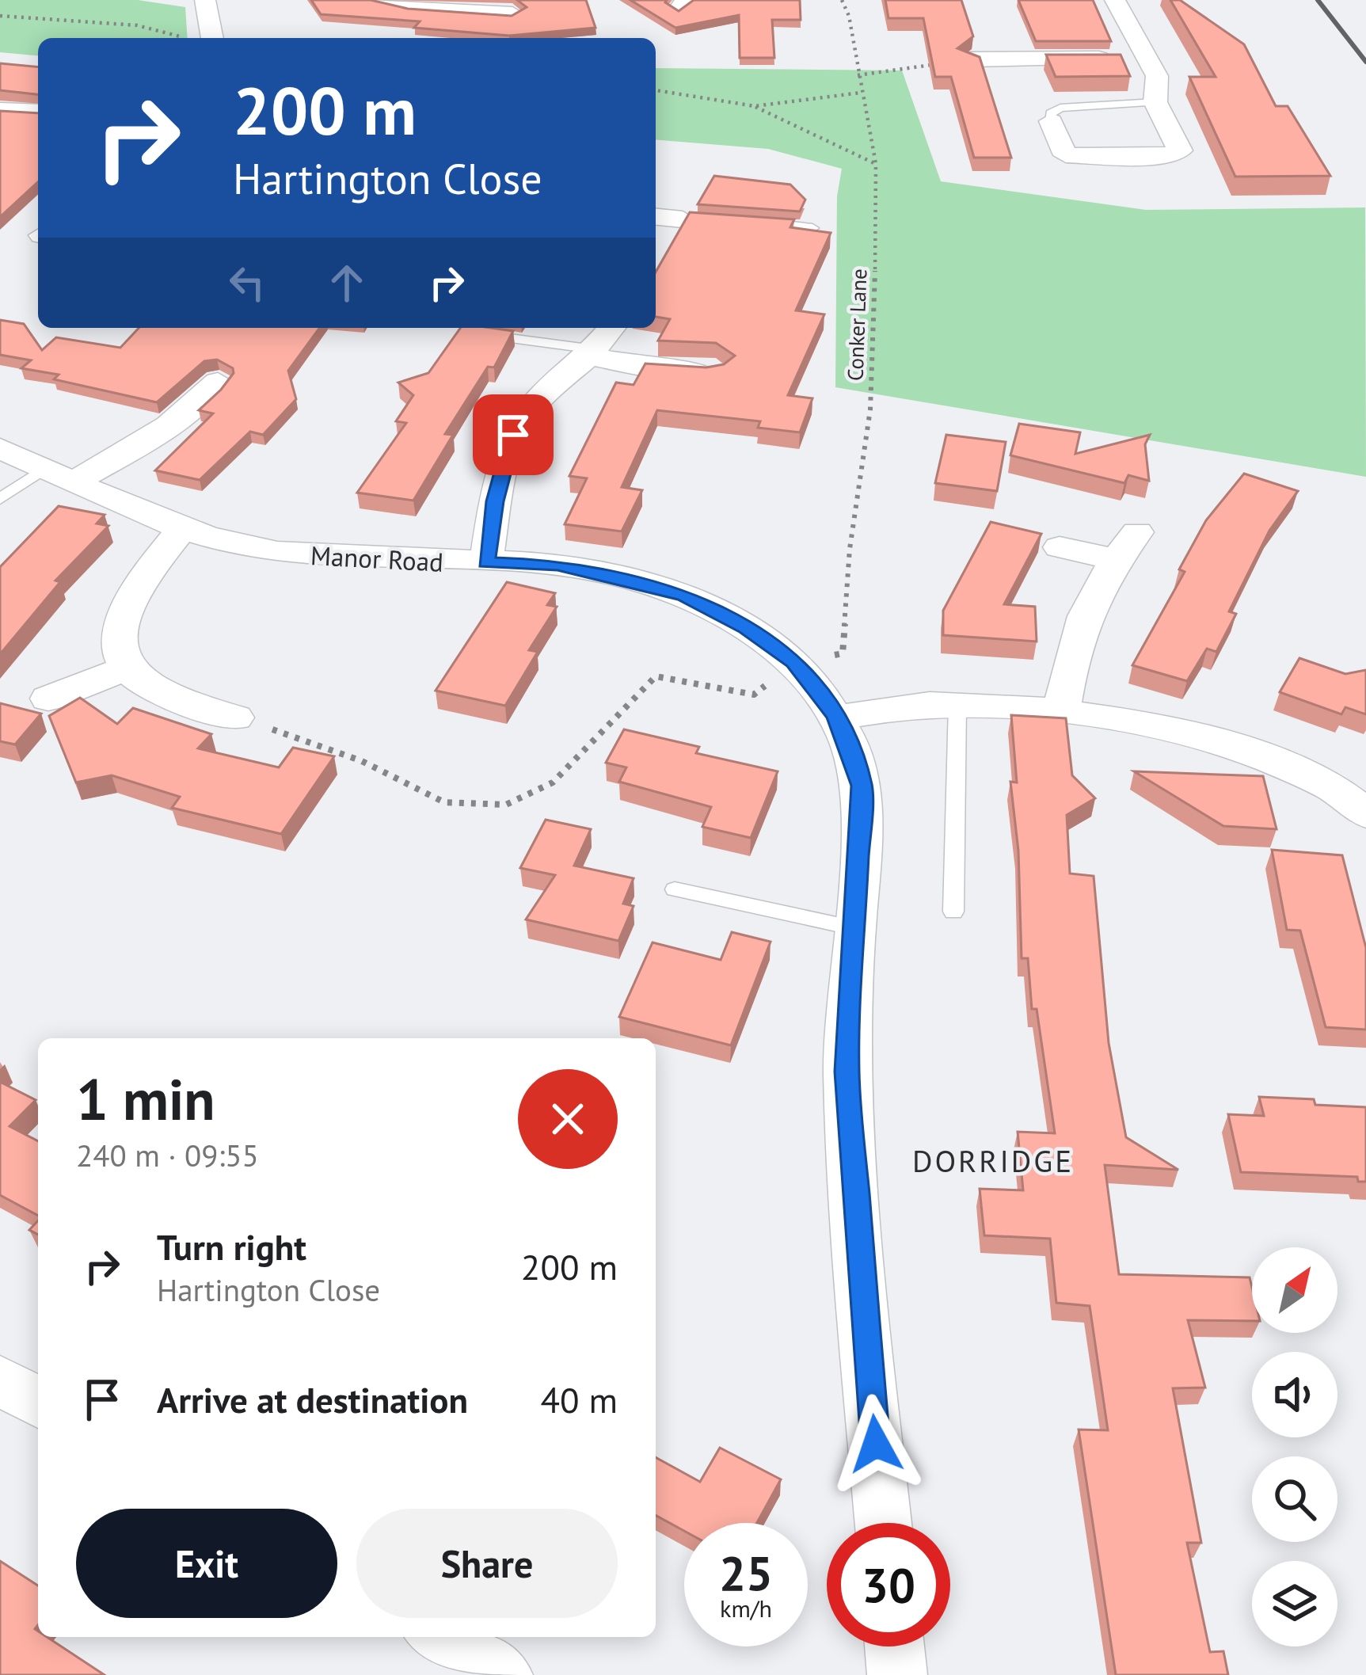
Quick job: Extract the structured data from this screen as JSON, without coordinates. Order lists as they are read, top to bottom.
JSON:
{
  "streets": {
    "street": ["Manor Road"],
    "path": ["Conker Lane"]
  },
  "districts": ["DORRIDGE"],
  "north": "top right",
  "page": {
    "turn": ["200 m", "Hartington Close"],
    "heading": ["1 min", "240 m · 09:55"],
    "list": [
      {
        "name": "Turn right",
        "note": "Hartington Close",
        "value": "200 m"
      },
      {
        "name": "Arrive at destination",
        "value": "40 m"
      }
    ],
    "buttons": ["Exit", "Share"],
    "speed": "25 km/h",
    "limit": "30"
  }
}
